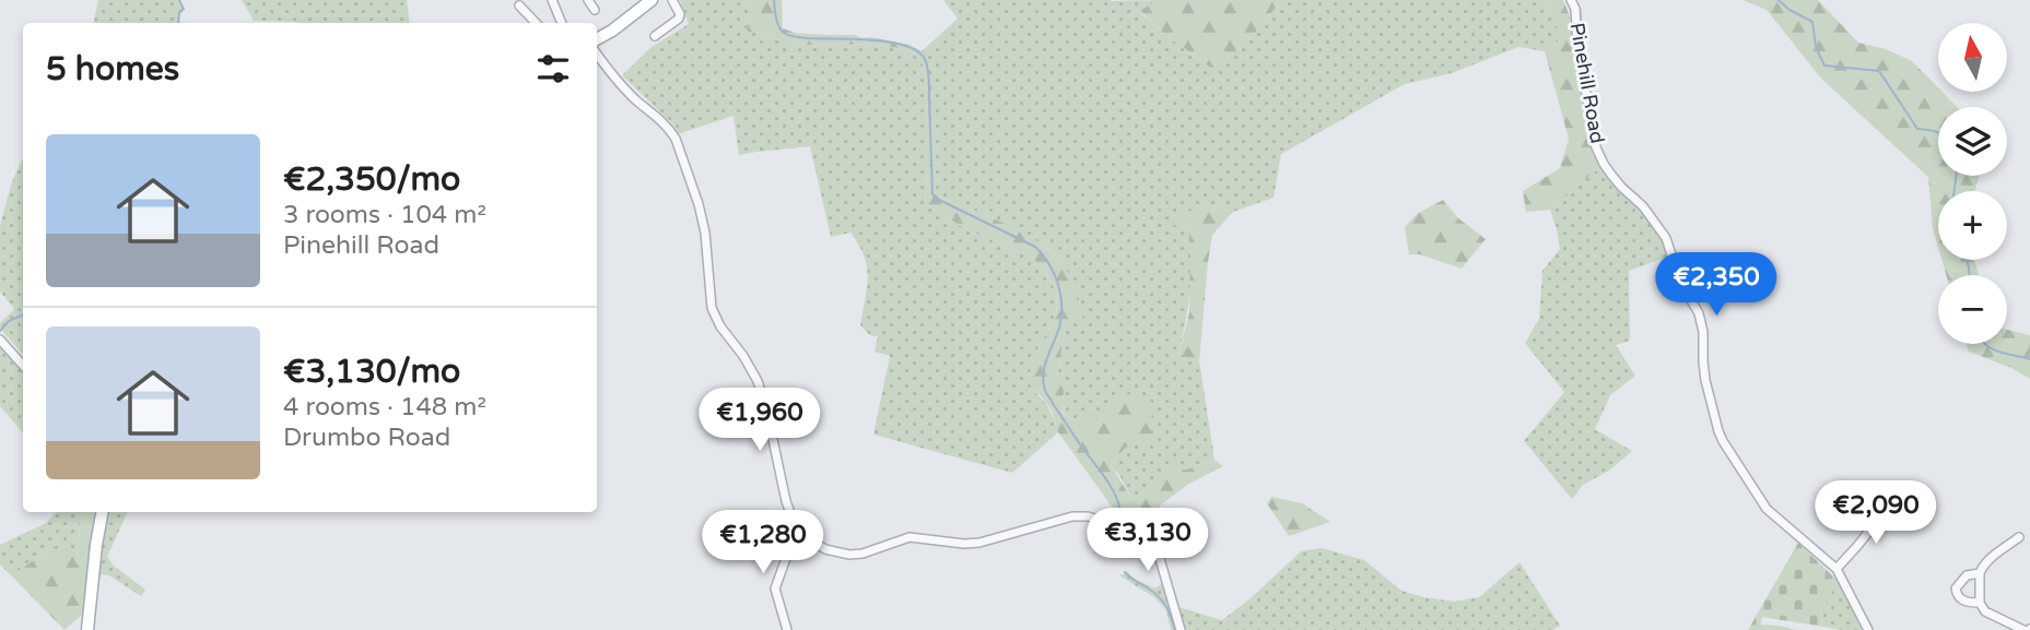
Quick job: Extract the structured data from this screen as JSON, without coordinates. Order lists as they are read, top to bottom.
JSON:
{
  "streets": {
    "street": ["Pinehill Road"]
  },
  "north": "top",
  "page": {
    "map_buttons": ["+", "−"],
    "heading": "5 homes",
    "list": [
      {
        "name": "€2,350/mo",
        "note": "3 rooms · 104 m² · Pinehill Road"
      },
      {
        "name": "€3,130/mo",
        "note": "4 rooms · 148 m² · Drumbo Road"
      }
    ],
    "price": [
      "€2,350",
      "€1,960",
      "€2,090",
      "€3,130",
      "€1,280"
    ]
  }
}
